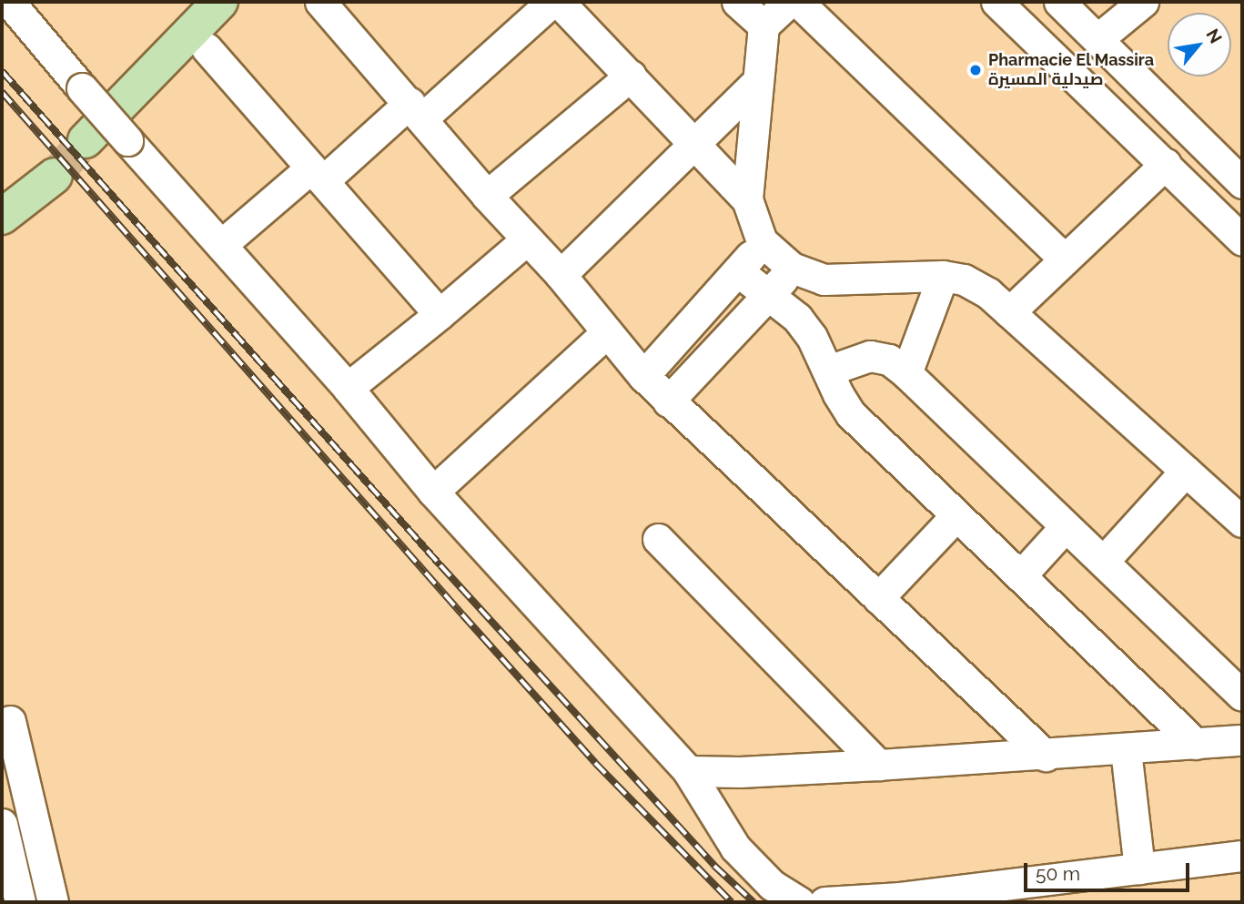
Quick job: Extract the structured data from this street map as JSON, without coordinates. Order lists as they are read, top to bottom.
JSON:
{
  "places": ["Pharmacie El Massira صيدلية المسيرة"],
  "scale_bar": "50 m",
  "north": "top right"
}
